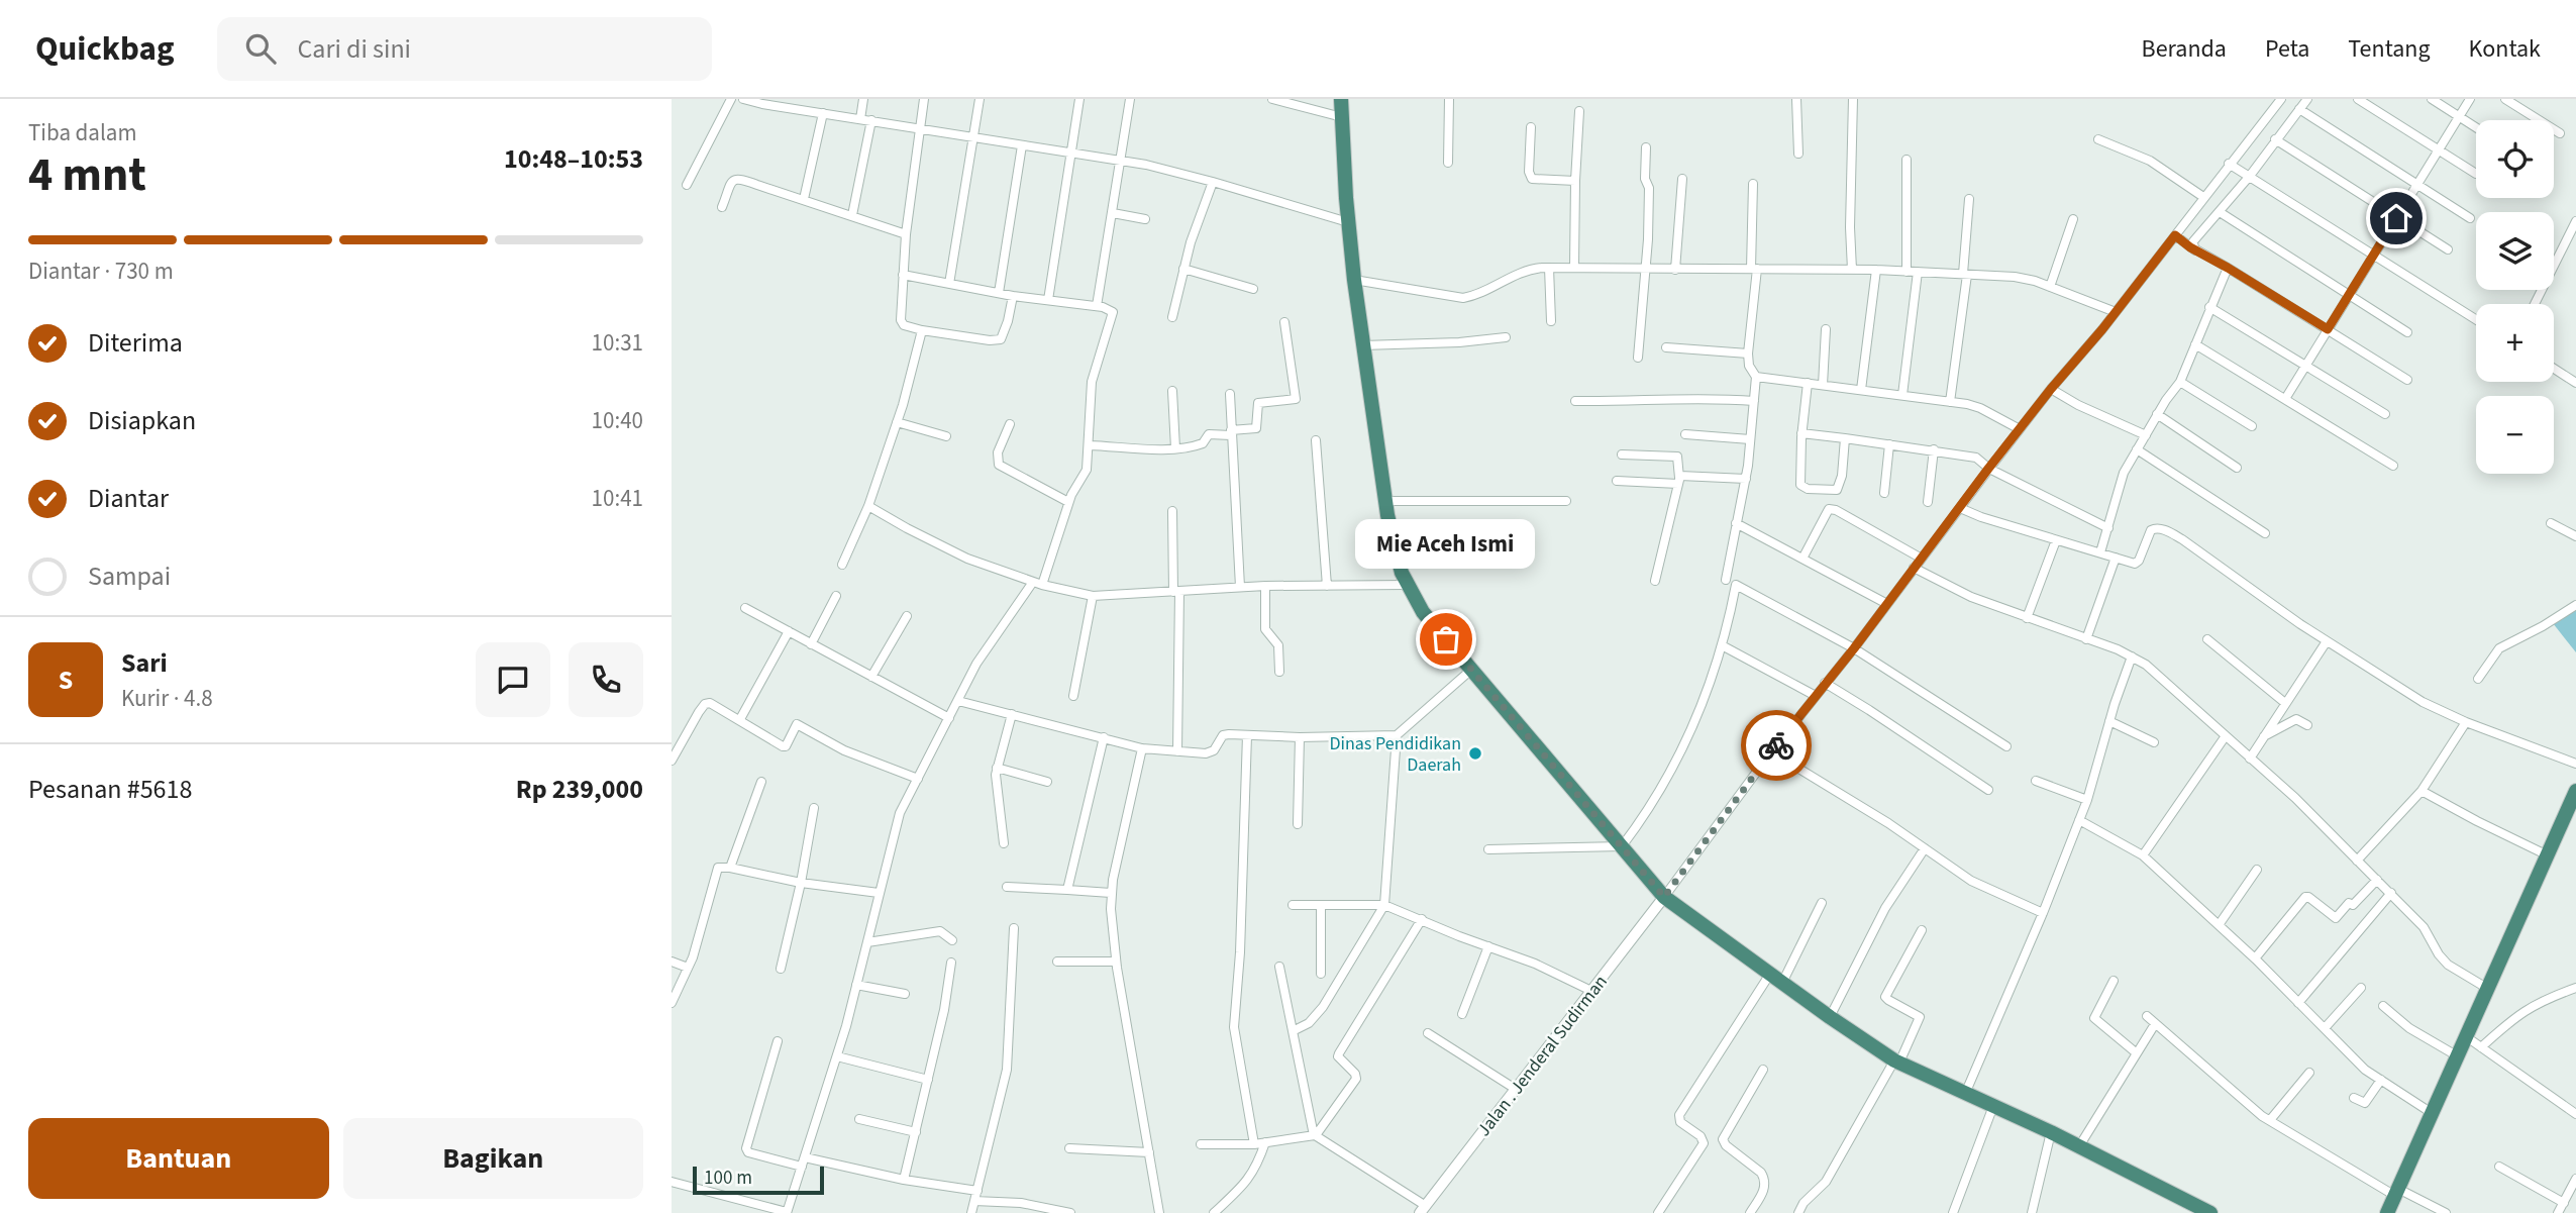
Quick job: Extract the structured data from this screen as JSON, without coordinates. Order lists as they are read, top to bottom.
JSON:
{
  "streets": {
    "street": ["Jalan . Jenderal Sudirman"]
  },
  "places": ["Mie Aceh Ismi", "Dinas Pendidikan Daerah"],
  "scale_bar": "100 m",
  "page": {
    "header": "Quickbag",
    "search": "Cari di sini",
    "nav": [
      "Beranda",
      "Peta",
      "Tentang",
      "Kontak"
    ],
    "heading": ["4 mnt", "Tiba dalam", "10:48–10:53"],
    "panel": [
      "Sari",
      "Kurir · 4.8",
      "Pesanan #5618",
      "Rp 239,000"
    ],
    "map_buttons": ["+", "−"],
    "bar": "Diantar · 730 m",
    "list": [
      ["Diterima", "10:31"],
      ["Disiapkan", "10:40"],
      ["Diantar", "10:41"],
      "Sampai"
    ],
    "bubble": "Mie Aceh Ismi",
    "round": "S",
    "buttons": ["Bantuan", "Bagikan"],
    "scale": "100 m"
  }
}
